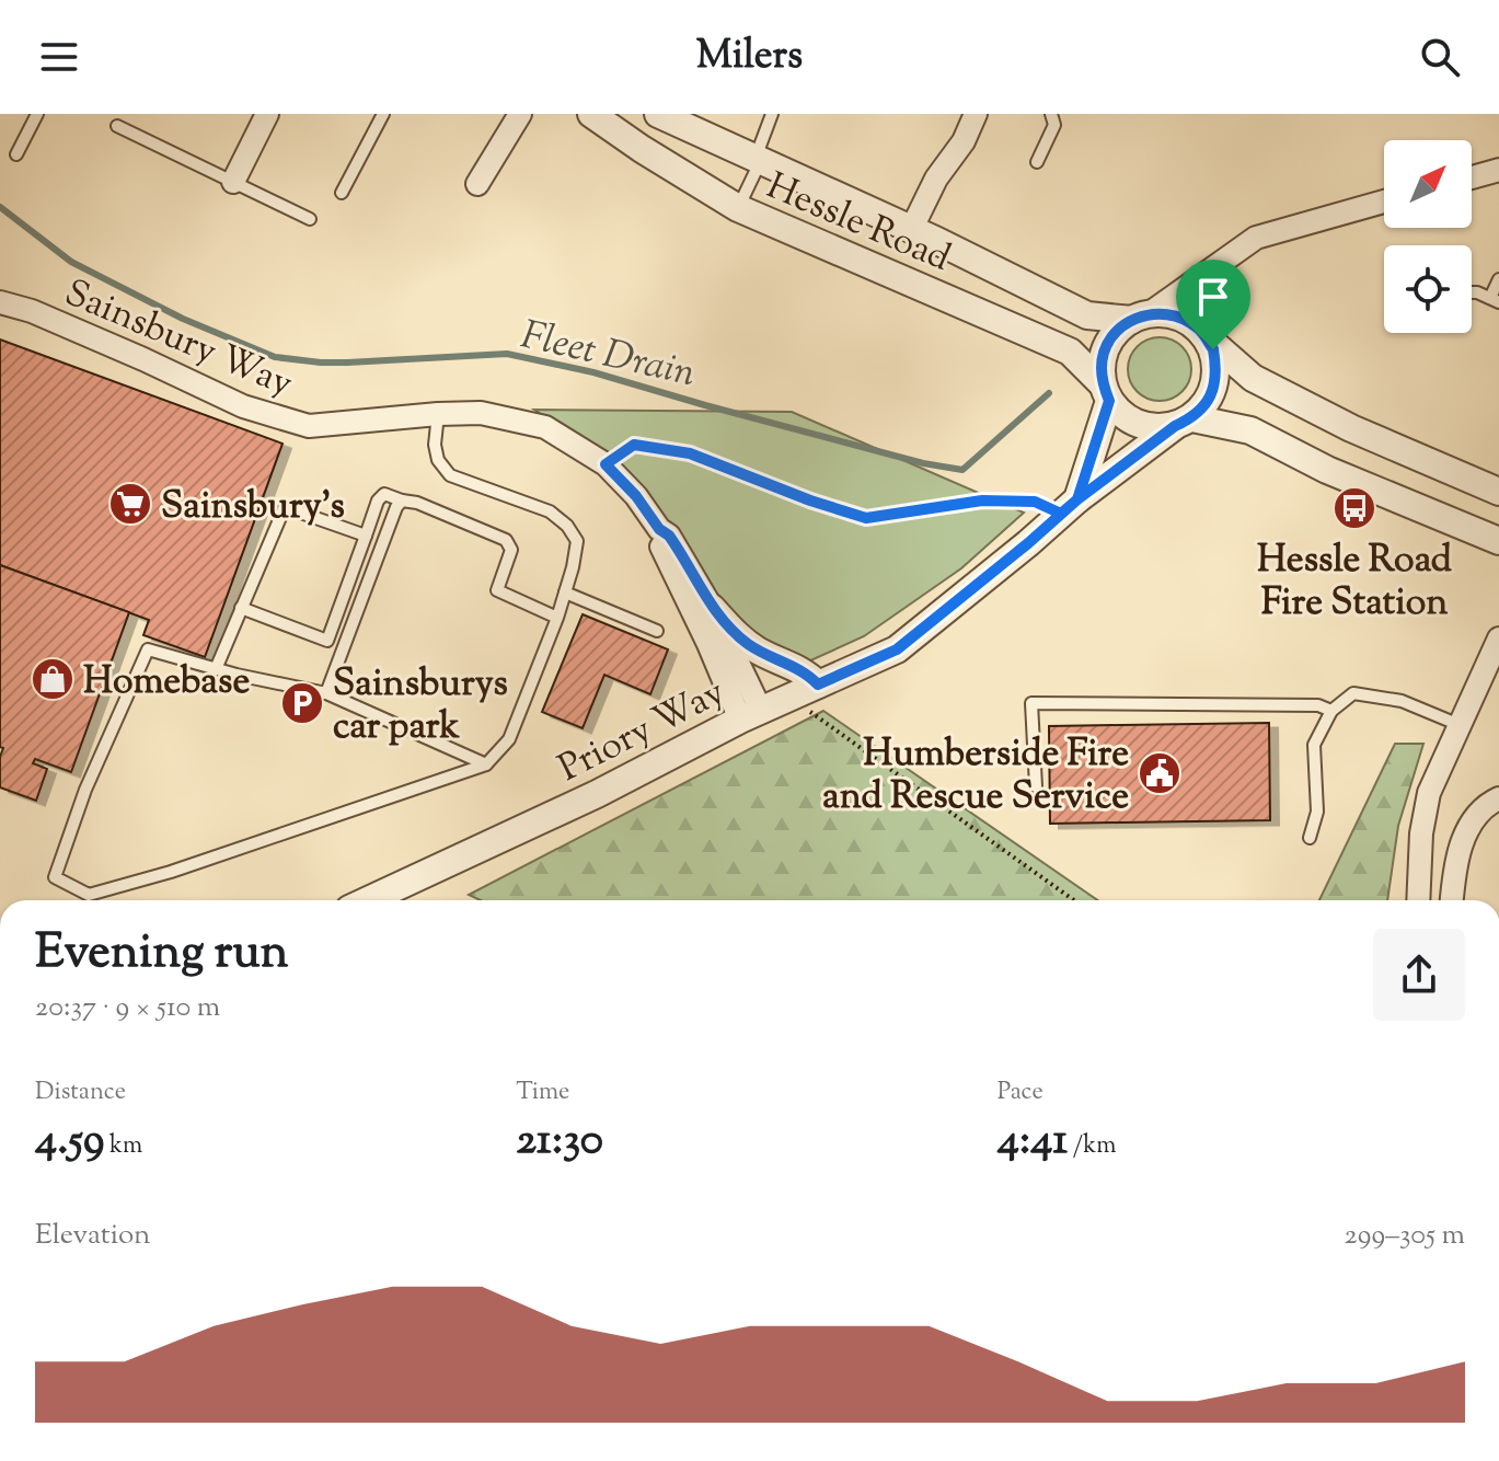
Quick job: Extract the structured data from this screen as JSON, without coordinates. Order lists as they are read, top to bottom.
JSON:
{
  "streets": {
    "street": ["Hessle Road", "Sainsbury Way", "Priory Way"]
  },
  "crossings": [
    ["Hessle Road", "Priory Way"],
    ["Sainsbury Way", "Priory Way"]
  ],
  "water": ["Fleet Drain"],
  "places": {
    "supermarket": ["Sainsbury's"],
    "bus stop": ["Hessle Road Fire Station"],
    "shop": ["Homebase"],
    "parking": ["Sainsburys car park"],
    "public building": ["Humberside Fire and Rescue Service"]
  },
  "north": "top right",
  "page": {
    "header": "Milers",
    "heading": ["Evening run", "20:37 · 9 × 510 m"],
    "stats": [
      ["Distance", "4.59 km"],
      ["Time", "21:30"],
      ["Pace", "4:41 /km"]
    ],
    "chart": ["Elevation", "299–305 m"]
  }
}
